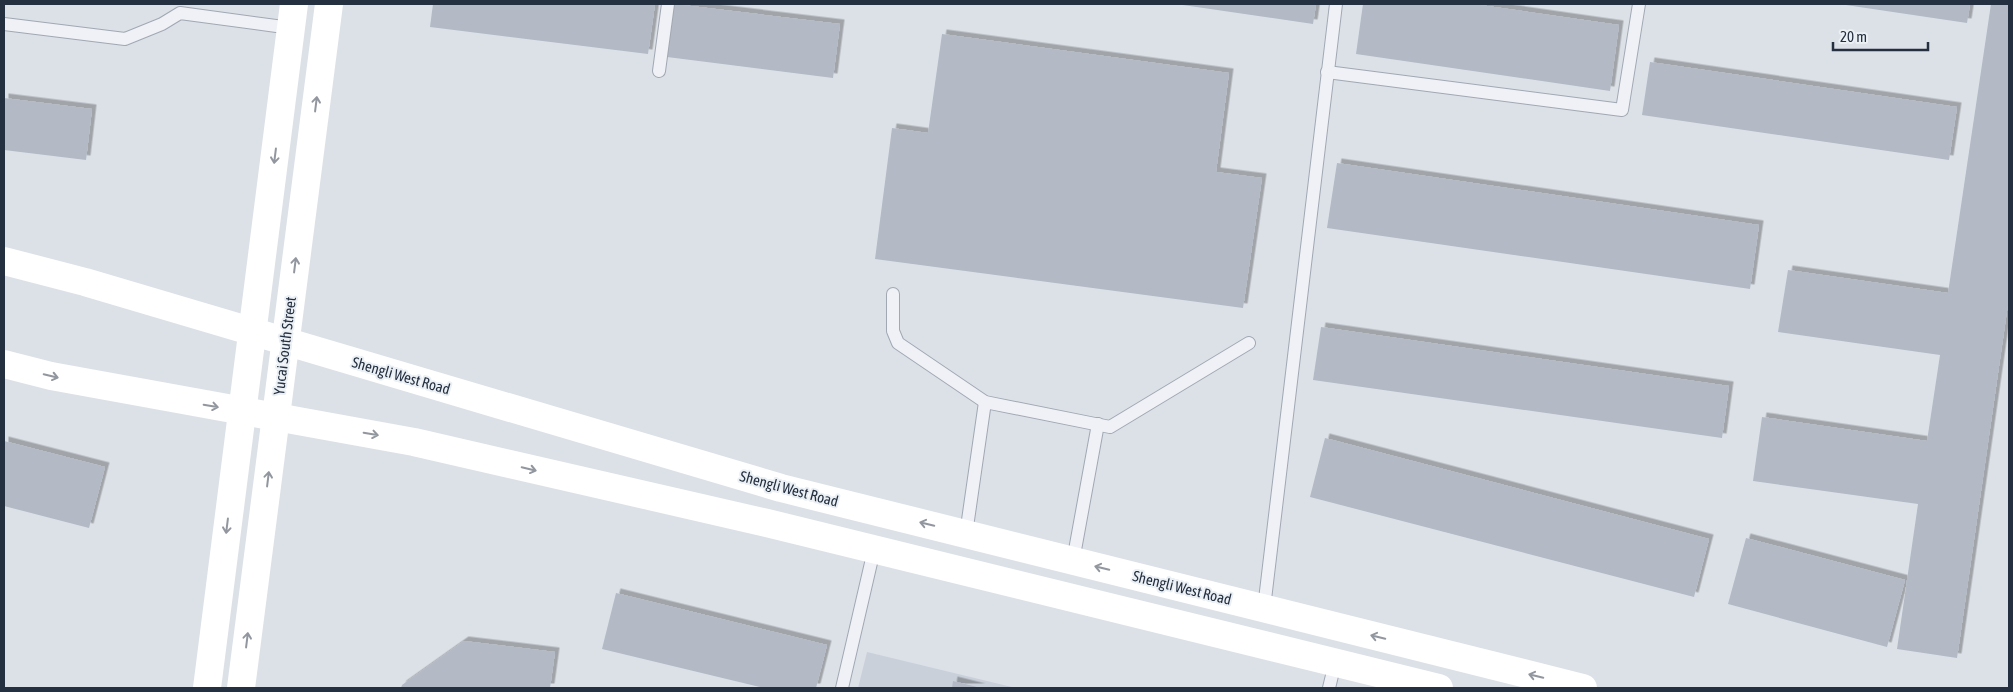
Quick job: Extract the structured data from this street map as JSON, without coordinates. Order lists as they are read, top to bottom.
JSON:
{
  "streets": {
    "main road": ["Yucai South Street", "Shengli West Road"]
  },
  "crossings": [
    ["Yucai South Street", "Shengli West Road"]
  ],
  "scale_bar": "20 m"
}
